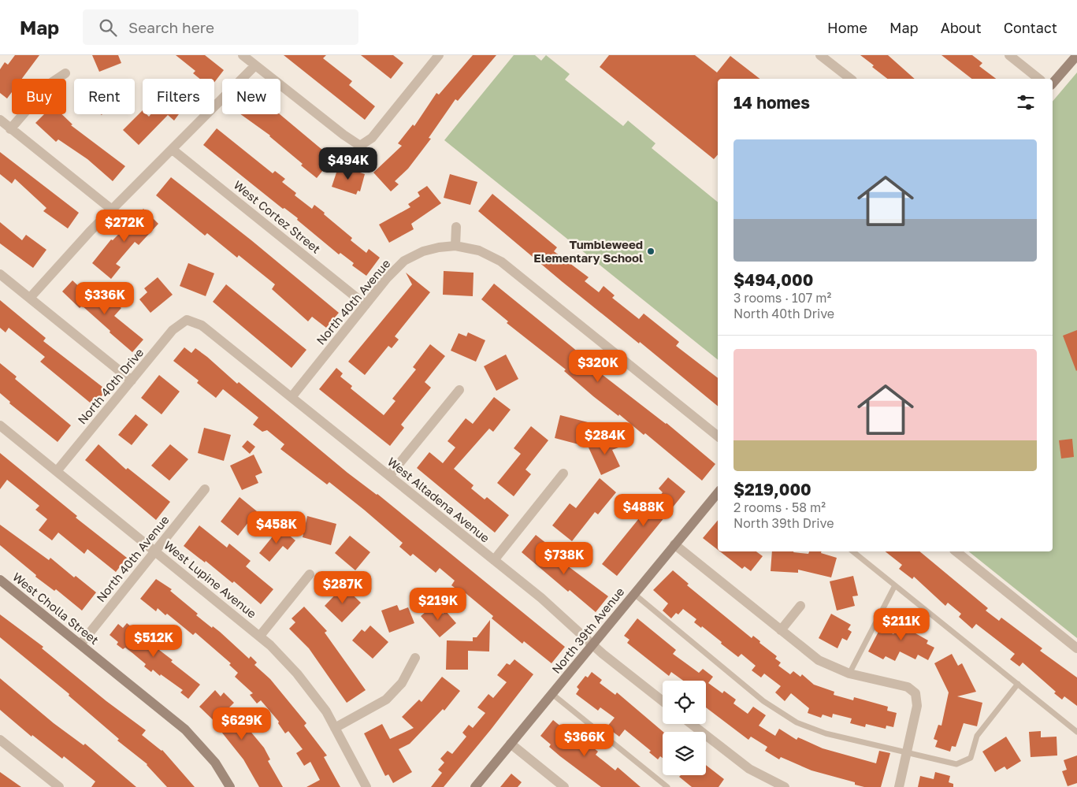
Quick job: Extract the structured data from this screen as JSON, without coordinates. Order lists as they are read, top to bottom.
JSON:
{
  "streets": {
    "street": [
      "West Cortez Street",
      "North 40th Avenue",
      "North 40th Drive",
      "West Altadena Avenue",
      "West Lupine Avenue",
      "West Cholla Street",
      "North 39th Avenue"
    ]
  },
  "crossings": [
    ["West Cortez Street", "North 40th Avenue"],
    ["North 40th Avenue", "West Altadena Avenue"],
    ["North 40th Avenue", "West Lupine Avenue"],
    ["North 40th Avenue", "West Cholla Street"],
    ["North 40th Drive", "West Altadena Avenue"],
    ["North 40th Drive", "West Lupine Avenue"],
    ["West Altadena Avenue", "North 39th Avenue"]
  ],
  "places": ["Tumbleweed Elementary School"],
  "page": {
    "header": "Map",
    "search": "Search here",
    "nav": [
      "Home",
      "Map",
      "About",
      "Contact"
    ],
    "chip": [
      "Buy",
      "Rent",
      "Filters",
      "New"
    ],
    "heading": "14 homes",
    "list": [
      {
        "name": "$494,000",
        "note": "3 rooms · 107 m² · North 40th Drive"
      },
      {
        "name": "$219,000",
        "note": "2 rooms · 58 m² · North 39th Drive"
      }
    ],
    "price": [
      "$494K",
      "$272K",
      "$336K",
      "$320K",
      "$284K",
      "$488K",
      "$458K",
      "$738K",
      "$287K",
      "$219K",
      "$211K",
      "$512K",
      "$629K",
      "$366K"
    ]
  }
}
